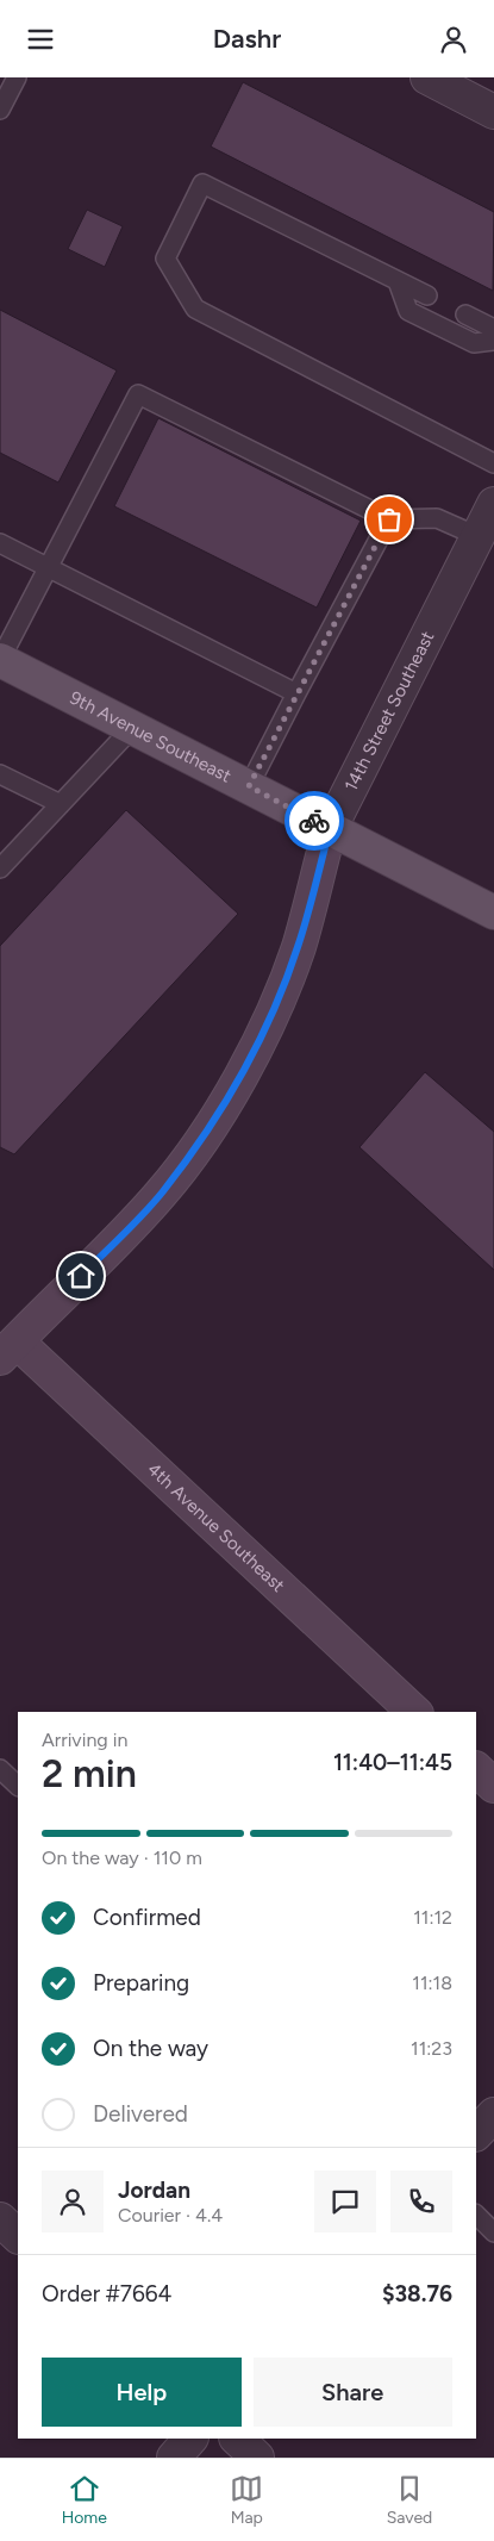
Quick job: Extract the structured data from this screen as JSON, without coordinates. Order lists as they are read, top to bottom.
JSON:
{
  "streets": {
    "main road": ["9th Avenue Southeast"],
    "street": ["14th Street Southeast", "4th Avenue Southeast"]
  },
  "crossings": [
    ["14th Street Southeast", "9th Avenue Southeast"],
    ["14th Street Southeast", "4th Avenue Southeast"]
  ],
  "page": {
    "header": "Dashr",
    "heading": ["2 min", "Arriving in", "11:40–11:45"],
    "panel": [
      "Jordan",
      "Courier · 4.4",
      "Order #7664",
      "$38.76"
    ],
    "bar": "On the way · 110 m",
    "list": [
      ["Confirmed", "11:12"],
      ["Preparing", "11:18"],
      ["On the way", "11:23"],
      "Delivered"
    ],
    "buttons": ["Help", "Share"],
    "tabs": ["Home", "Map", "Saved"]
  }
}
